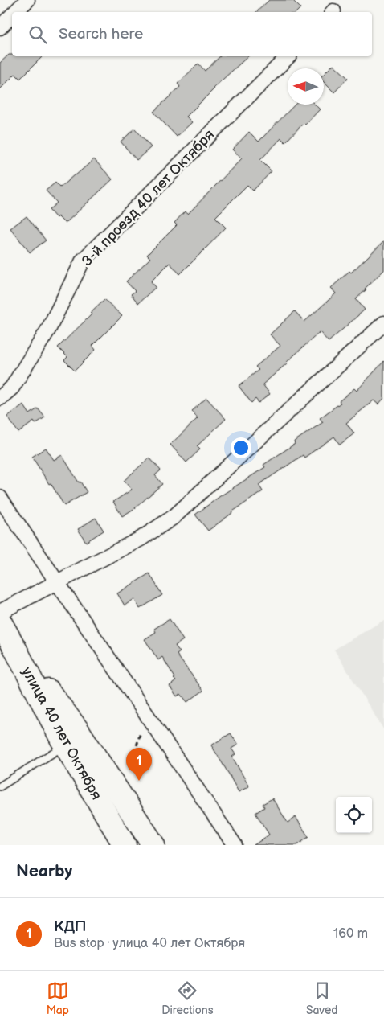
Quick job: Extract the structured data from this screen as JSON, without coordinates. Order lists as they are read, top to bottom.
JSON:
{
  "streets": {
    "main road": ["улица 40 лет Октября"],
    "street": ["3-й проезд 40 лет Октября"]
  },
  "north": "left",
  "page": {
    "search": "Search here",
    "pins": "1",
    "heading": "Nearby",
    "list": [
      {
        "mark": "1",
        "name": "КДП",
        "note": "Bus stop · улица 40 лет Октября",
        "value": "160 m"
      }
    ],
    "nav": ["Map", "Directions", "Saved"]
  }
}
